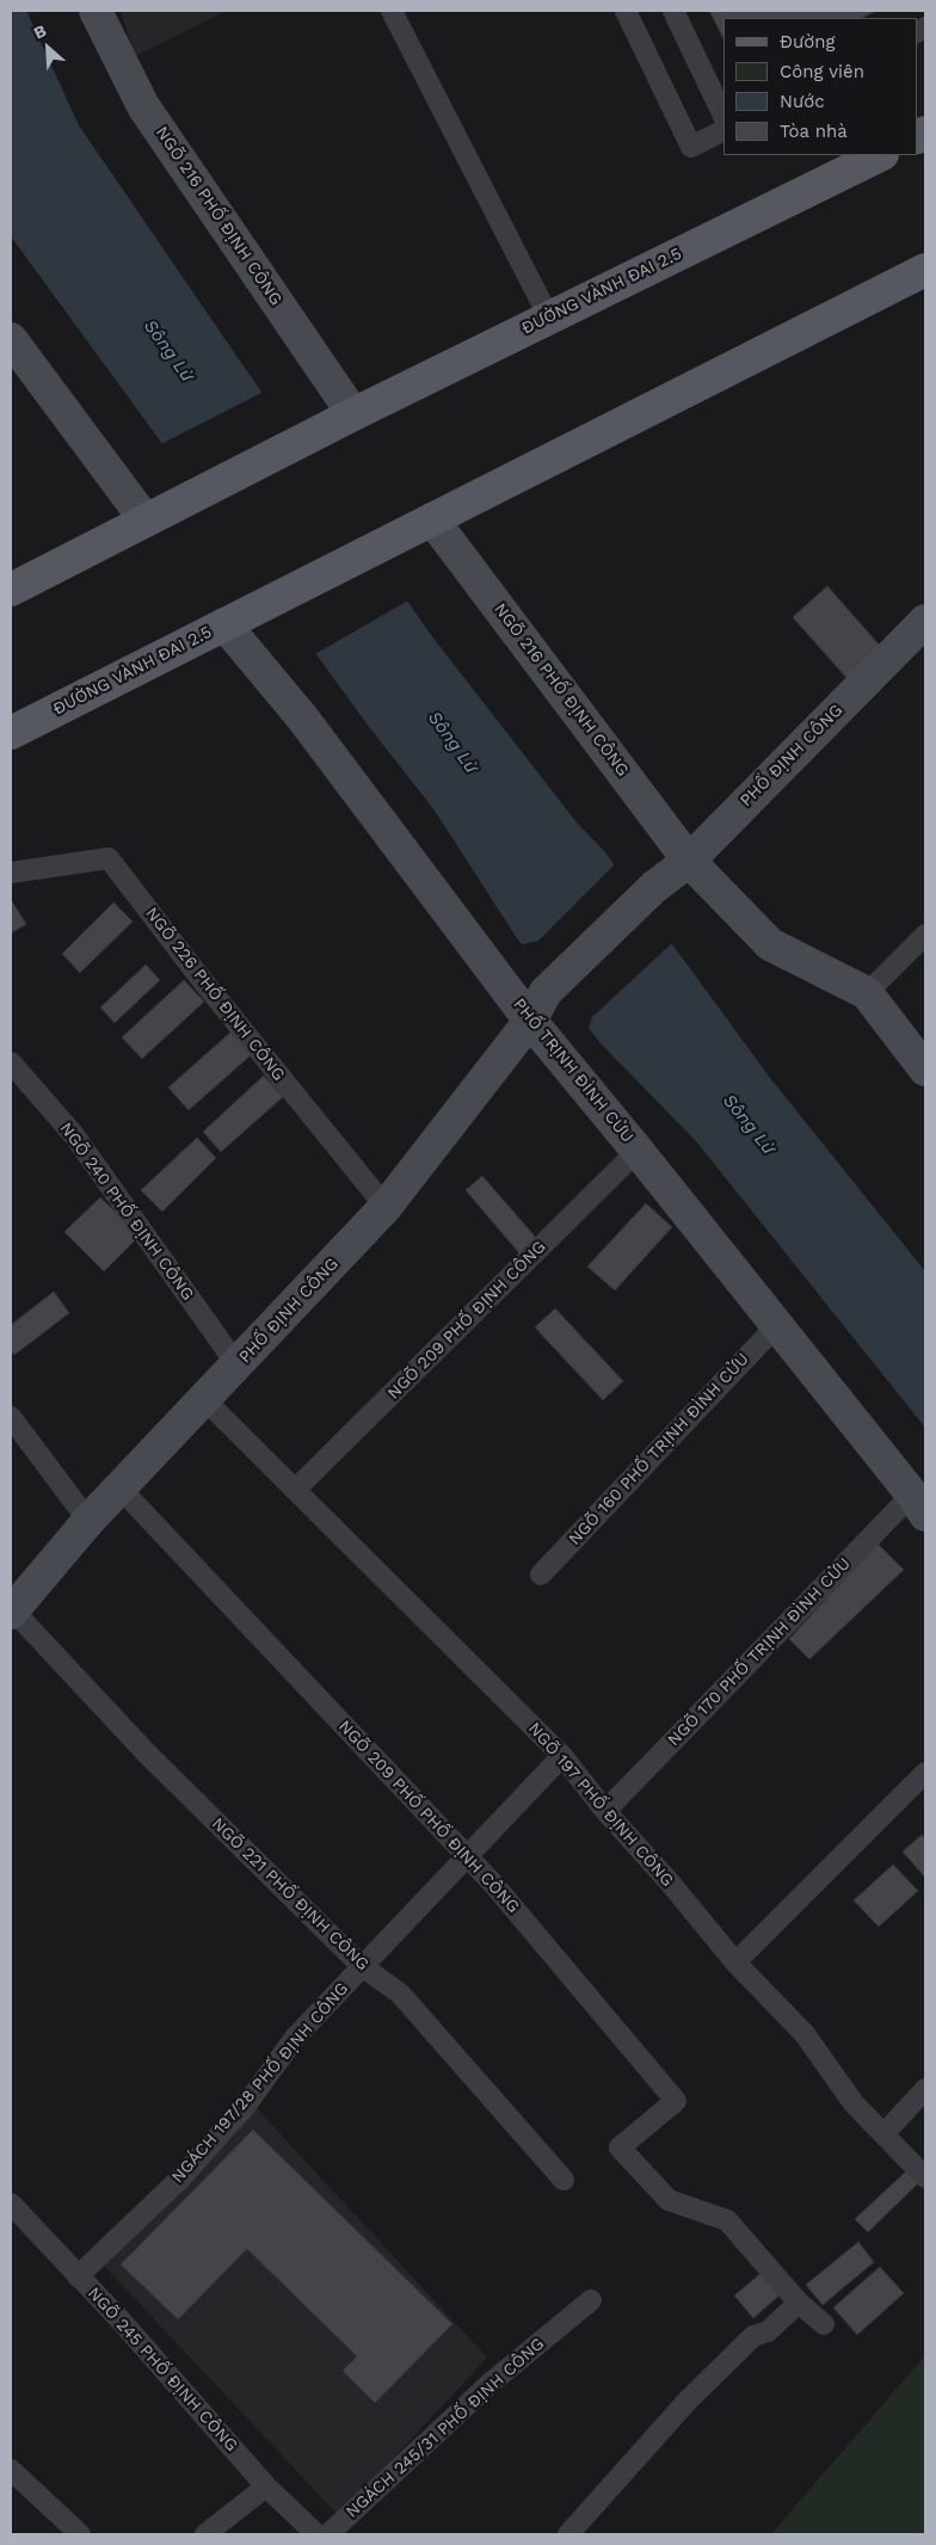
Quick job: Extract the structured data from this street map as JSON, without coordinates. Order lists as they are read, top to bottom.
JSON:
{
  "streets": {
    "main road": [
      "NGÕ 216 PHỐ ĐỊNH CÔNG",
      "ĐƯỜNG VÀNH ĐAI 2.5",
      "PHỐ ĐỊNH CÔNG",
      "PHỐ TRỊNH ĐÌNH CỬU"
    ],
    "lane": [
      "NGÕ 226 PHỐ ĐỊNH CÔNG",
      "NGÕ 240 PHỐ ĐỊNH CÔNG",
      "NGÕ 209 PHỐ ĐỊNH CÔNG",
      "NGÕ 160 PHỐ TRỊNH ĐÌNH CỬU",
      "NGÕ 170 PHỐ TRỊNH ĐÌNH CỬU",
      "NGÕ 197 PHỐ ĐỊNH CÔNG",
      "NGÕ 209 PHỐ PHỐ ĐỊNH CÔNG",
      "NGÕ 221 PHỐ ĐỊNH CÔNG",
      "NGÁCH 197/28 PHỐ ĐỊNH CÔNG",
      "NGÕ 245 PHỐ ĐỊNH CÔNG",
      "NGÁCH 245/31 PHỐ ĐỊNH CÔNG"
    ]
  },
  "crossings": [
    ["NGÕ 216 PHỐ ĐỊNH CÔNG", "ĐƯỜNG VÀNH ĐAI 2.5"],
    ["NGÕ 216 PHỐ ĐỊNH CÔNG", "PHỐ ĐỊNH CÔNG"],
    ["ĐƯỜNG VÀNH ĐAI 2.5", "PHỐ TRỊNH ĐÌNH CỬU"],
    ["PHỐ ĐỊNH CÔNG", "NGÕ 226 PHỐ ĐỊNH CÔNG"],
    ["PHỐ ĐỊNH CÔNG", "PHỐ TRỊNH ĐÌNH CỬU"],
    ["PHỐ ĐỊNH CÔNG", "NGÕ 240 PHỐ ĐỊNH CÔNG"],
    ["PHỐ ĐỊNH CÔNG", "NGÕ 197 PHỐ ĐỊNH CÔNG"],
    ["PHỐ ĐỊNH CÔNG", "NGÕ 209 PHỐ PHỐ ĐỊNH CÔNG"],
    ["PHỐ ĐỊNH CÔNG", "NGÕ 221 PHỐ ĐỊNH CÔNG"],
    ["PHỐ TRỊNH ĐÌNH CỬU", "NGÕ 209 PHỐ ĐỊNH CÔNG"],
    ["PHỐ TRỊNH ĐÌNH CỬU", "NGÕ 160 PHỐ TRỊNH ĐÌNH CỬU"],
    ["PHỐ TRỊNH ĐÌNH CỬU", "NGÕ 170 PHỐ TRỊNH ĐÌNH CỬU"],
    ["NGÕ 209 PHỐ ĐỊNH CÔNG", "NGÕ 197 PHỐ ĐỊNH CÔNG"],
    ["NGÕ 170 PHỐ TRỊNH ĐÌNH CỬU", "NGÕ 197 PHỐ ĐỊNH CÔNG"],
    ["NGÕ 197 PHỐ ĐỊNH CÔNG", "NGÁCH 197/28 PHỐ ĐỊNH CÔNG"],
    ["NGÕ 209 PHỐ PHỐ ĐỊNH CÔNG", "NGÁCH 197/28 PHỐ ĐỊNH CÔNG"],
    ["NGÕ 221 PHỐ ĐỊNH CÔNG", "NGÁCH 197/28 PHỐ ĐỊNH CÔNG"],
    ["NGÁCH 197/28 PHỐ ĐỊNH CÔNG", "NGÕ 245 PHỐ ĐỊNH CÔNG"]
  ],
  "water": ["Sông Lừ"],
  "legend": [
    "Đường",
    "Công viên",
    "Nước",
    "Tòa nhà"
  ],
  "north": "top left"
}
